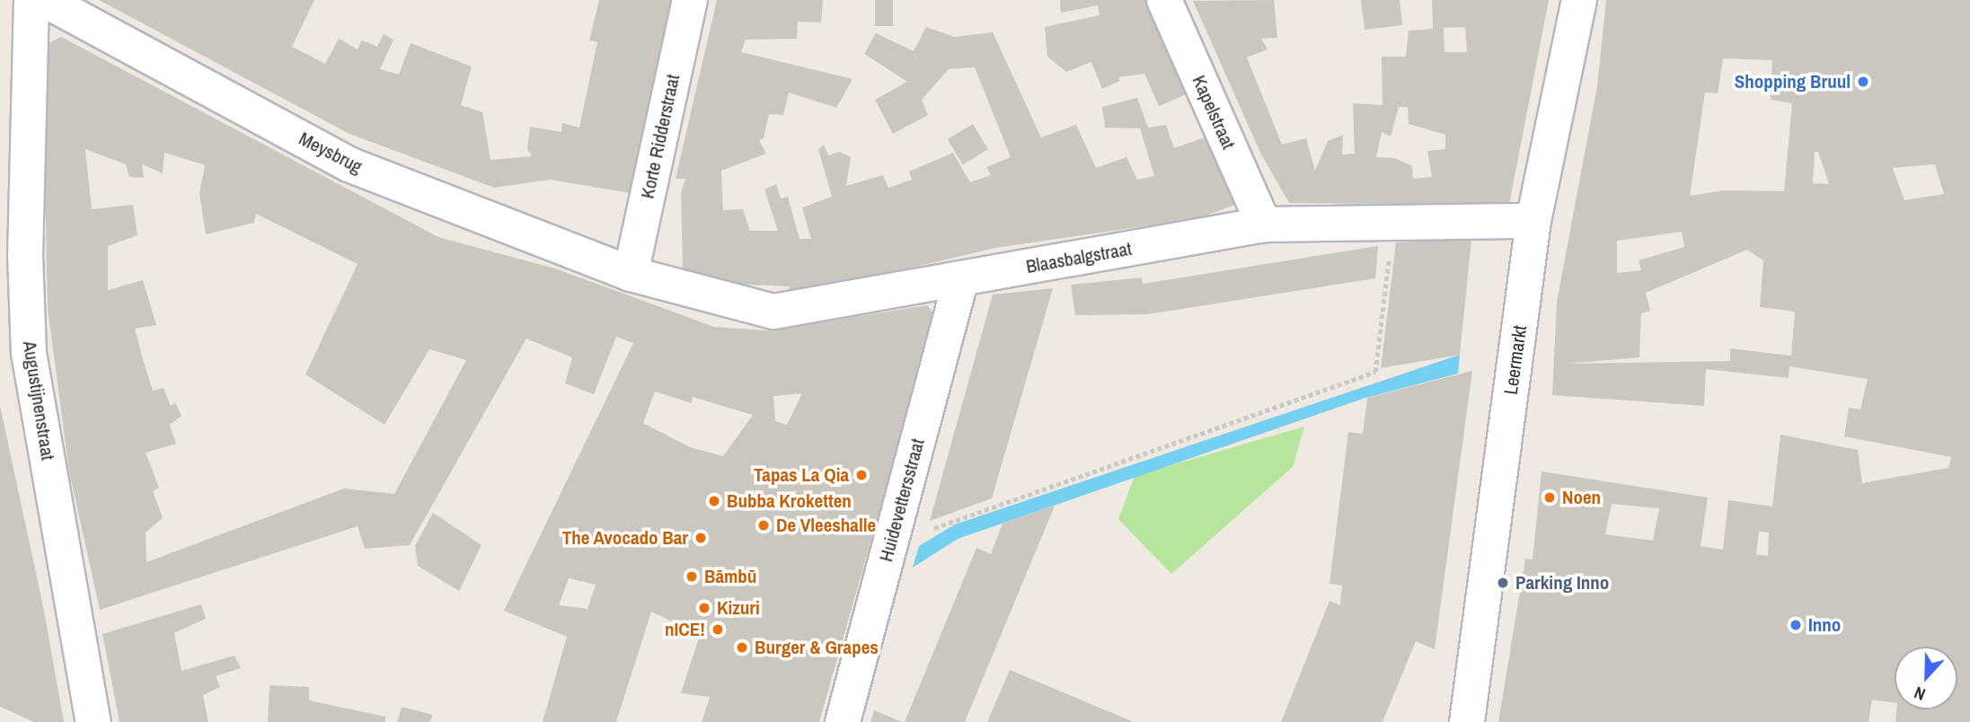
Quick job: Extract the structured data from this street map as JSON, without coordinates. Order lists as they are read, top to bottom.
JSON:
{
  "streets": {
    "street": [
      "Kapelstraat",
      "Korte Ridderstraat",
      "Meysbrug",
      "Blaasbalgstraat",
      "Leermarkt",
      "Augustijnenstraat",
      "Huidevettersstraat"
    ]
  },
  "crossings": [
    ["Kapelstraat", "Blaasbalgstraat"],
    ["Korte Ridderstraat", "Meysbrug"],
    ["Korte Ridderstraat", "Blaasbalgstraat"],
    ["Meysbrug", "Blaasbalgstraat"],
    ["Blaasbalgstraat", "Leermarkt"],
    ["Blaasbalgstraat", "Huidevettersstraat"]
  ],
  "places": [
    "Shopping Bruul",
    "Tapas La Qia",
    "Noen",
    "Bubba Kroketten",
    "De Vleeshalle",
    "The Avocado Bar",
    "Bāmbū",
    "Parking Inno",
    "Kizuri",
    "Inno",
    "nICE!",
    "Burger & Grapes"
  ],
  "north": "bottom"
}
